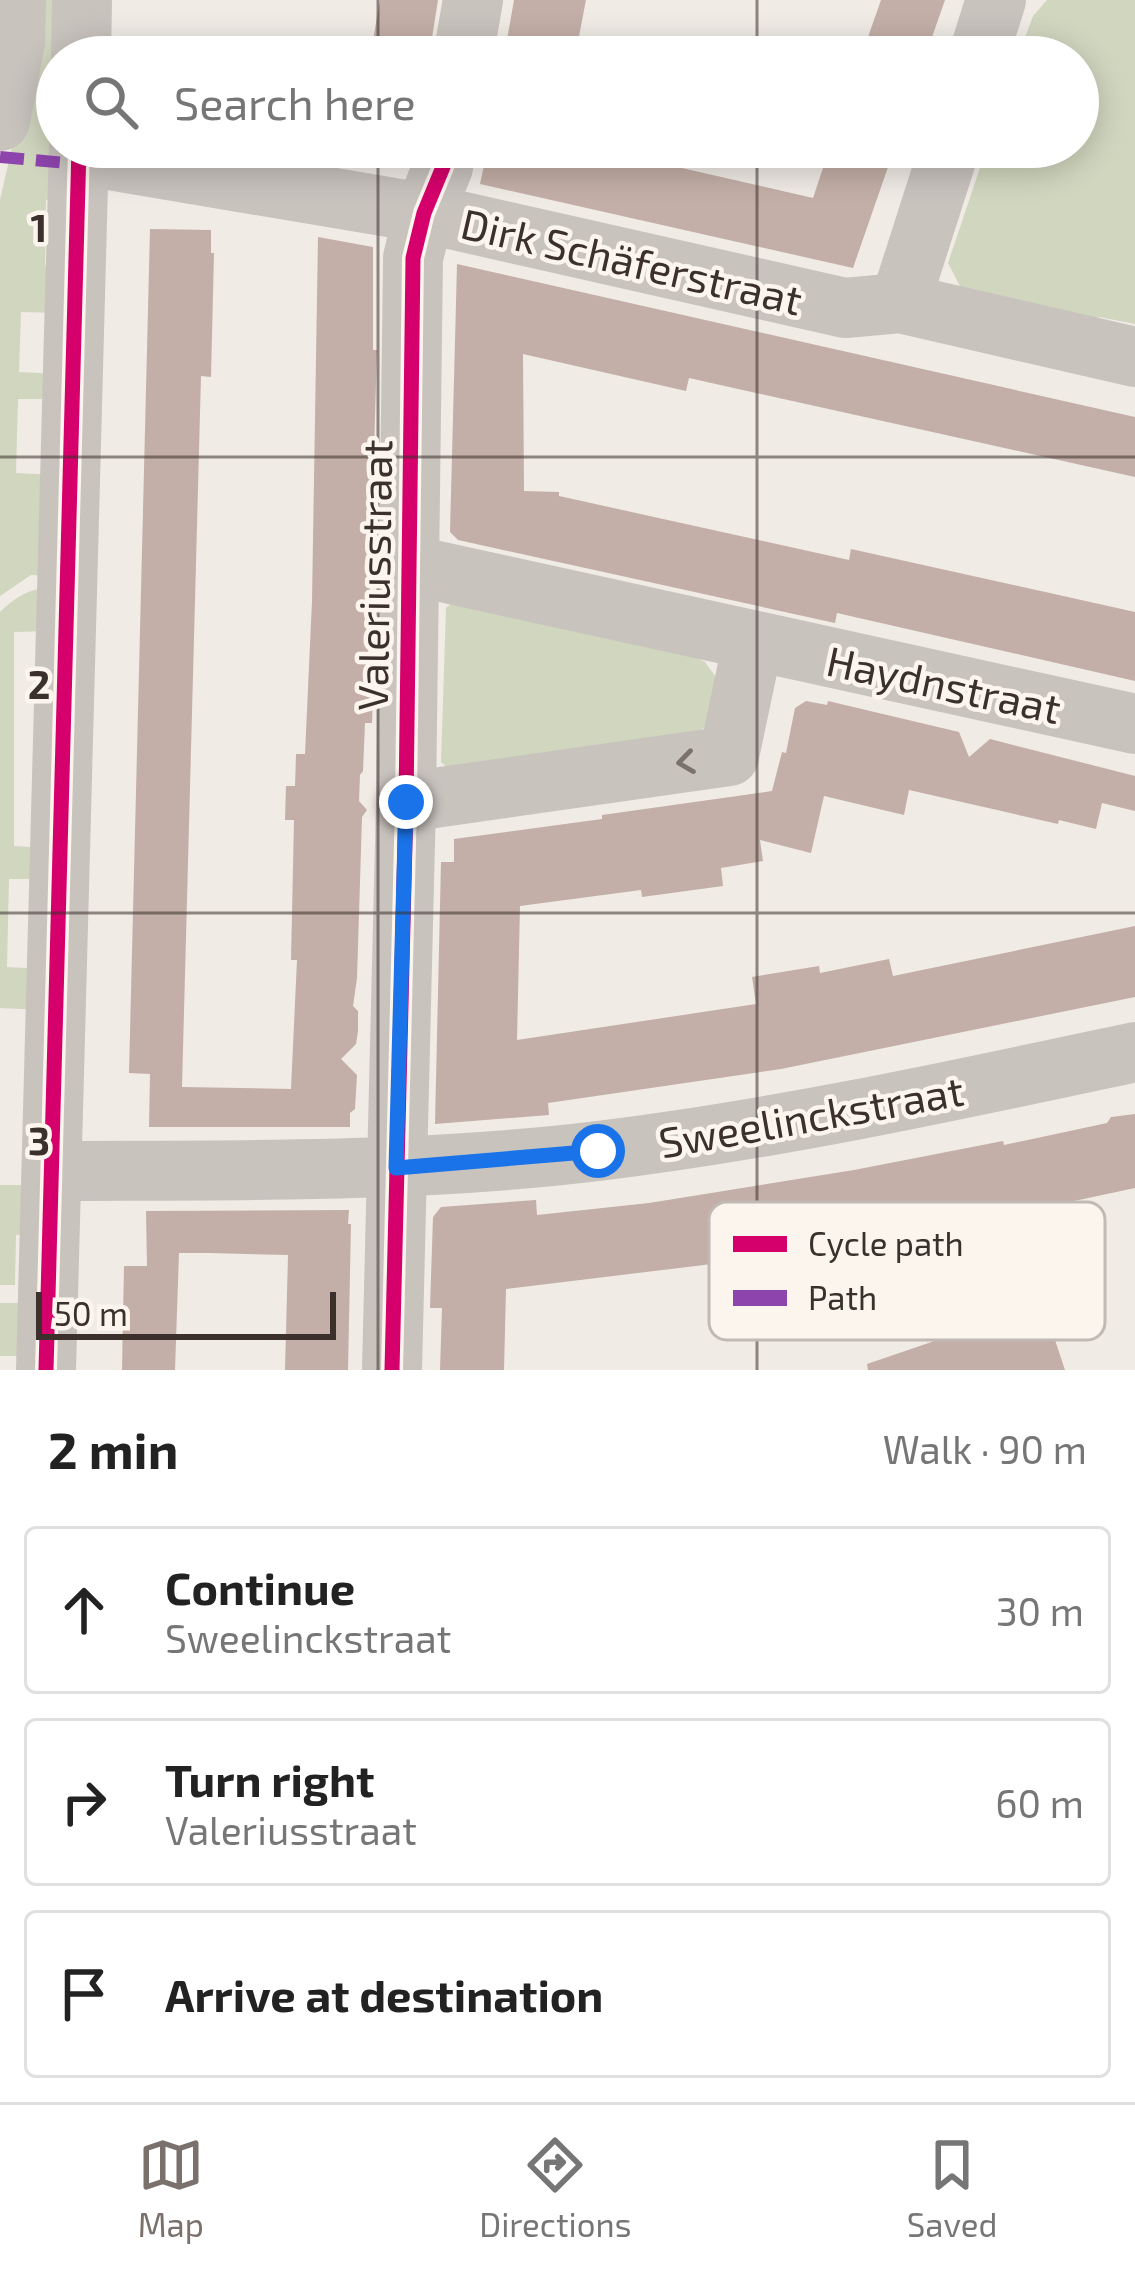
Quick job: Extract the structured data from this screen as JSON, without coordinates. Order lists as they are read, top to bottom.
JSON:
{
  "streets": {
    "street": [
      "Dirk Schäferstraat",
      "Valeriusstraat",
      "Haydnstraat",
      "Sweelinckstraat"
    ]
  },
  "crossings": [
    ["Dirk Schäferstraat", "Valeriusstraat"],
    ["Valeriusstraat", "Haydnstraat"],
    ["Valeriusstraat", "Sweelinckstraat"]
  ],
  "legend": ["Cycle path", "Path"],
  "scale_bar": "50 m",
  "page": {
    "search": "Search here",
    "scale": "50 m",
    "heading": ["2 min", "Walk · 90 m"],
    "list": [
      ["Continue", "Sweelinckstraat", "30 m"],
      ["Turn right", "Valeriusstraat", "60 m"],
      "Arrive at destination"
    ],
    "nav": ["Map", "Directions", "Saved"]
  },
  "grid": {
    "rows": ["1", "2", "3"]
  }
}
